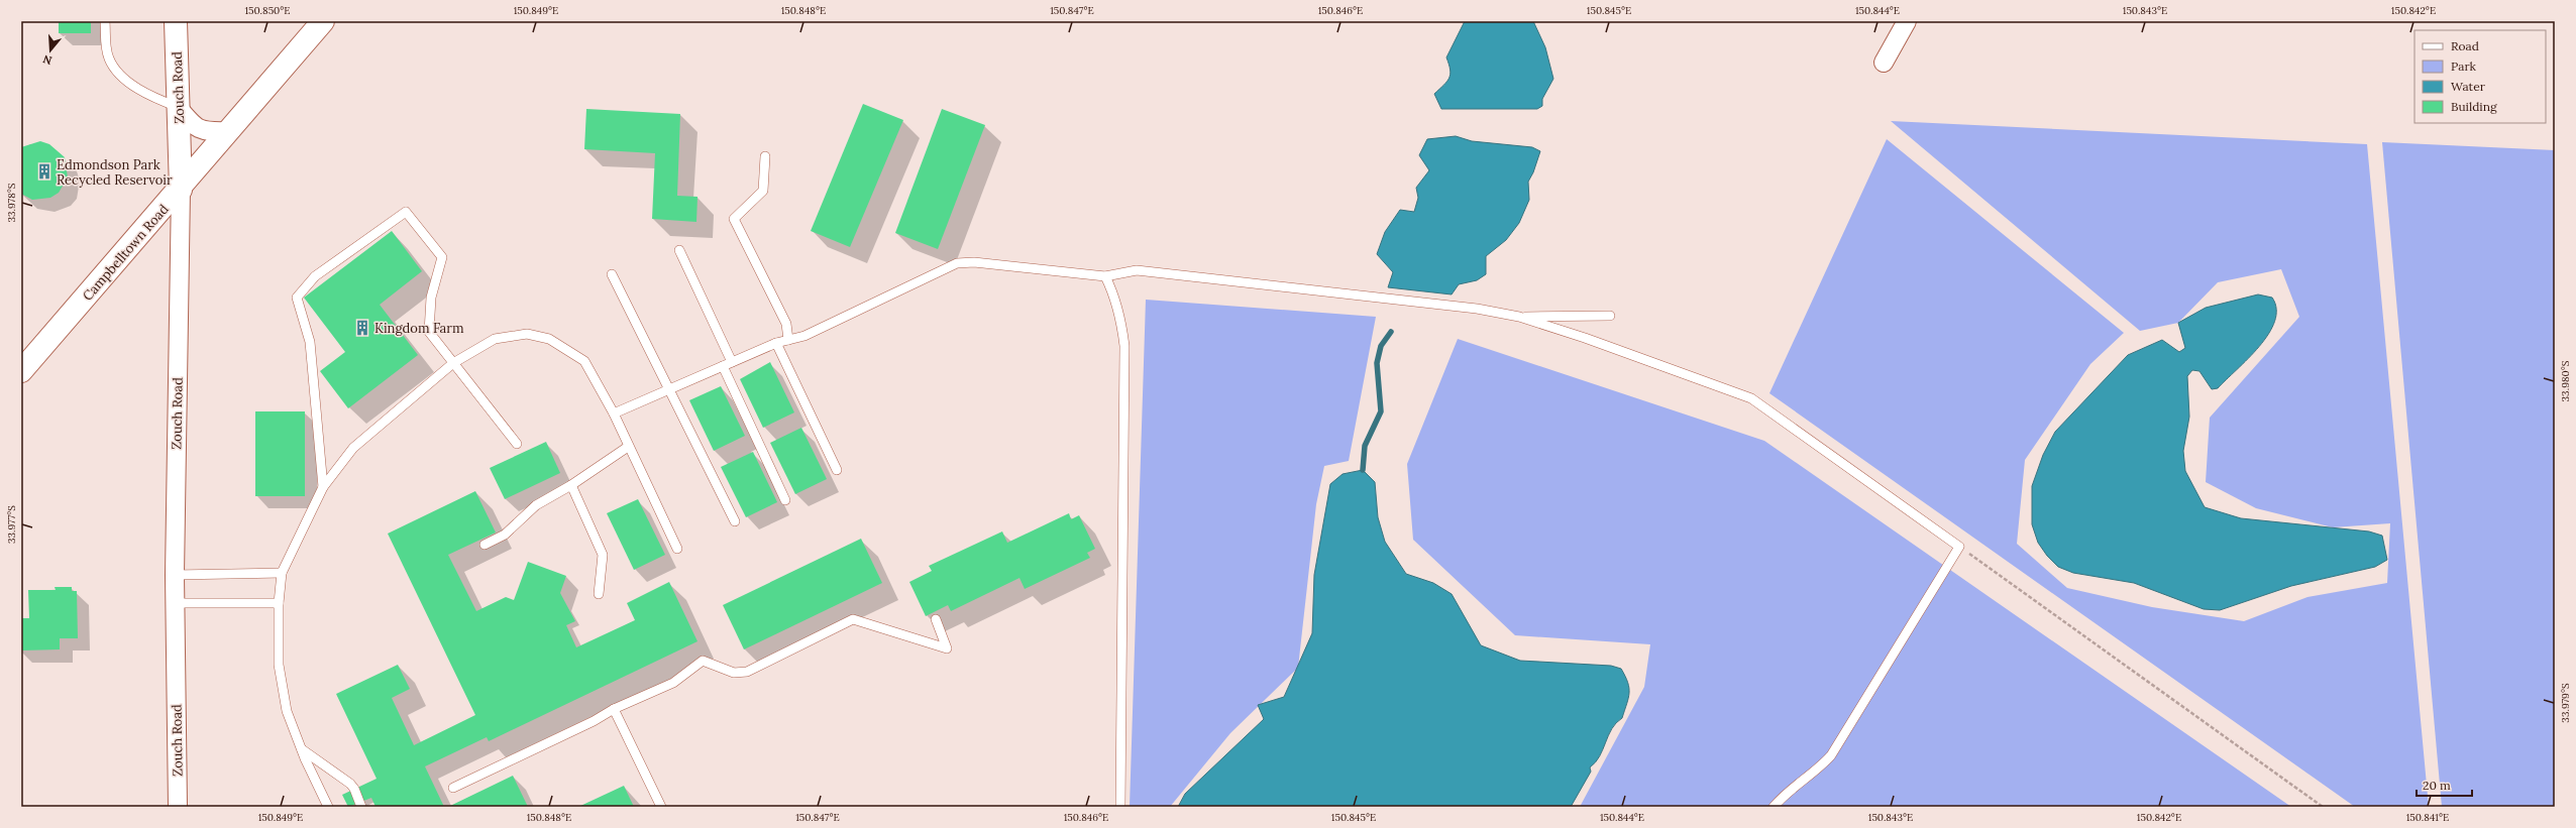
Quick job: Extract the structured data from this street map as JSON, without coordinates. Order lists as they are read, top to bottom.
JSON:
{
  "streets": {
    "main road": ["Zouch Road", "Campbelltown Road"]
  },
  "crossings": [
    ["Zouch Road", "Campbelltown Road"]
  ],
  "places": {
    "building": ["Edmondson Park Recycled Reservoir", "Kingdom Farm"]
  },
  "legend": [
    "Road",
    "Park",
    "Water",
    "Building"
  ],
  "scale_bar": "20 m",
  "north": "bottom",
  "coordinates": [
    "150.850°E",
    "150.849°E",
    "150.848°E",
    "150.847°E",
    "150.846°E",
    "150.845°E",
    "150.844°E",
    "150.843°E",
    "150.842°E",
    "33.978°S",
    "33.980°S",
    "33.977°S",
    "33.979°S",
    "150.841°E"
  ]
}
